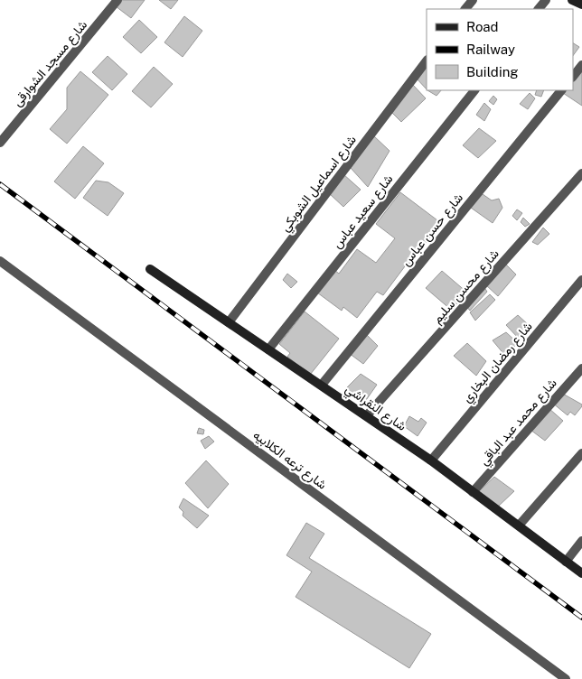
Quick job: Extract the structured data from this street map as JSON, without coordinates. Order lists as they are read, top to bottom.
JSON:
{
  "streets": {
    "street": [
      "شارع مسجد الشوارقى",
      "شارع اسماعيل الشوبكي",
      "شارع سعيد عباس",
      "شارع حسن عباس",
      "شارع محسن سليم",
      "شارع رمضان البخاري",
      "شارع النقراشي",
      "شارع محمد عبد الباقي",
      "شارع ترعه الكلابيه"
    ]
  },
  "crossings": [
    ["شارع اسماعيل الشوبكي", "شارع النقراشي"],
    ["شارع سعيد عباس", "شارع النقراشي"],
    ["شارع حسن عباس", "شارع النقراشي"],
    ["شارع محسن سليم", "شارع النقراشي"],
    ["شارع رمضان البخاري", "شارع النقراشي"],
    ["شارع النقراشي", "شارع محمد عبد الباقي"]
  ],
  "legend": ["Road", "Railway", "Building"]
}
